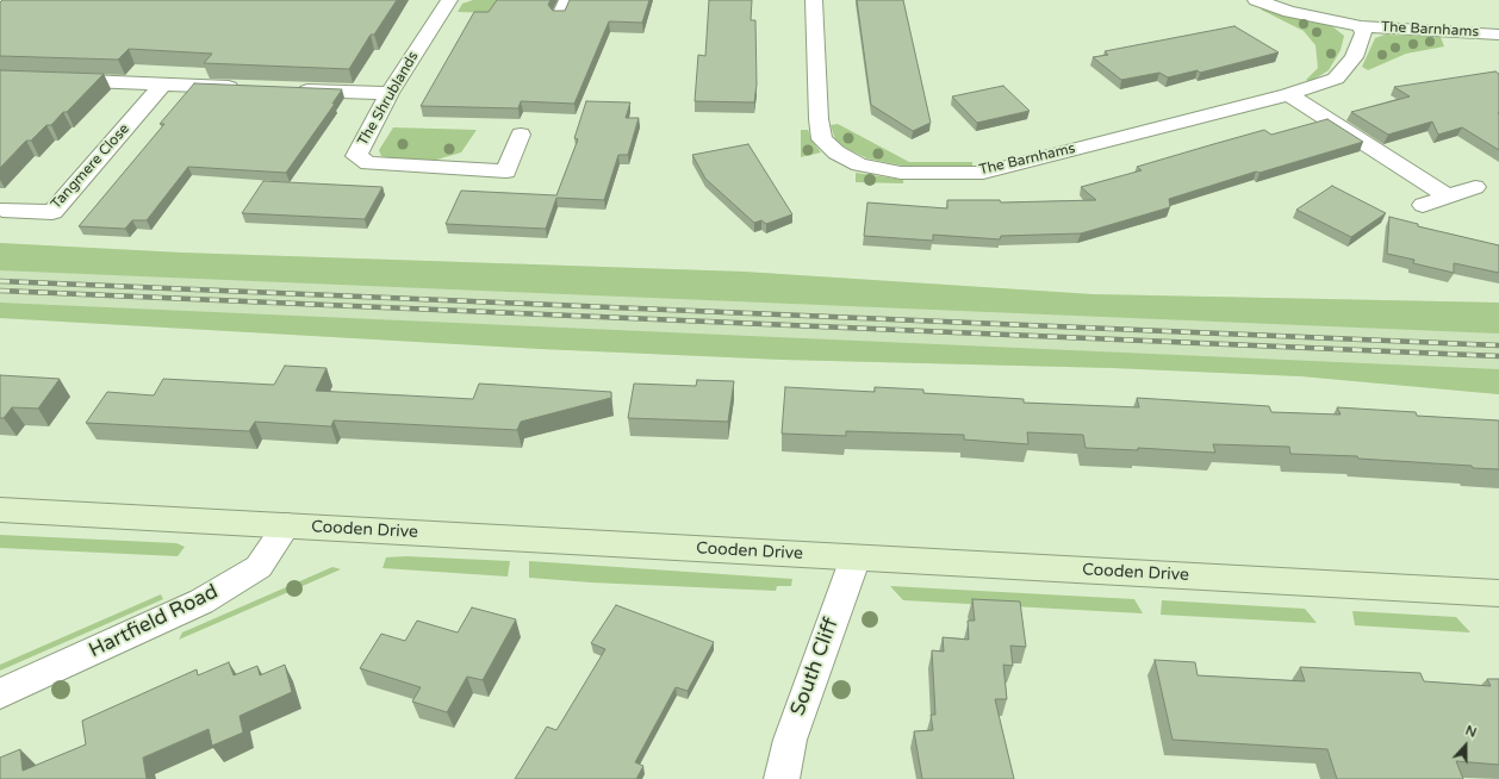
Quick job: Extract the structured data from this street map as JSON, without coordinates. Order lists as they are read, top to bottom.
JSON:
{
  "streets": {
    "main road": ["Cooden Drive"],
    "street": [
      "The Barnhams",
      "The Shrublands",
      "Tangmere Close",
      "Hartfield Road",
      "South Cliff"
    ]
  },
  "crossings": [
    ["Cooden Drive", "Hartfield Road"],
    ["Cooden Drive", "South Cliff"]
  ],
  "north": "top"
}
